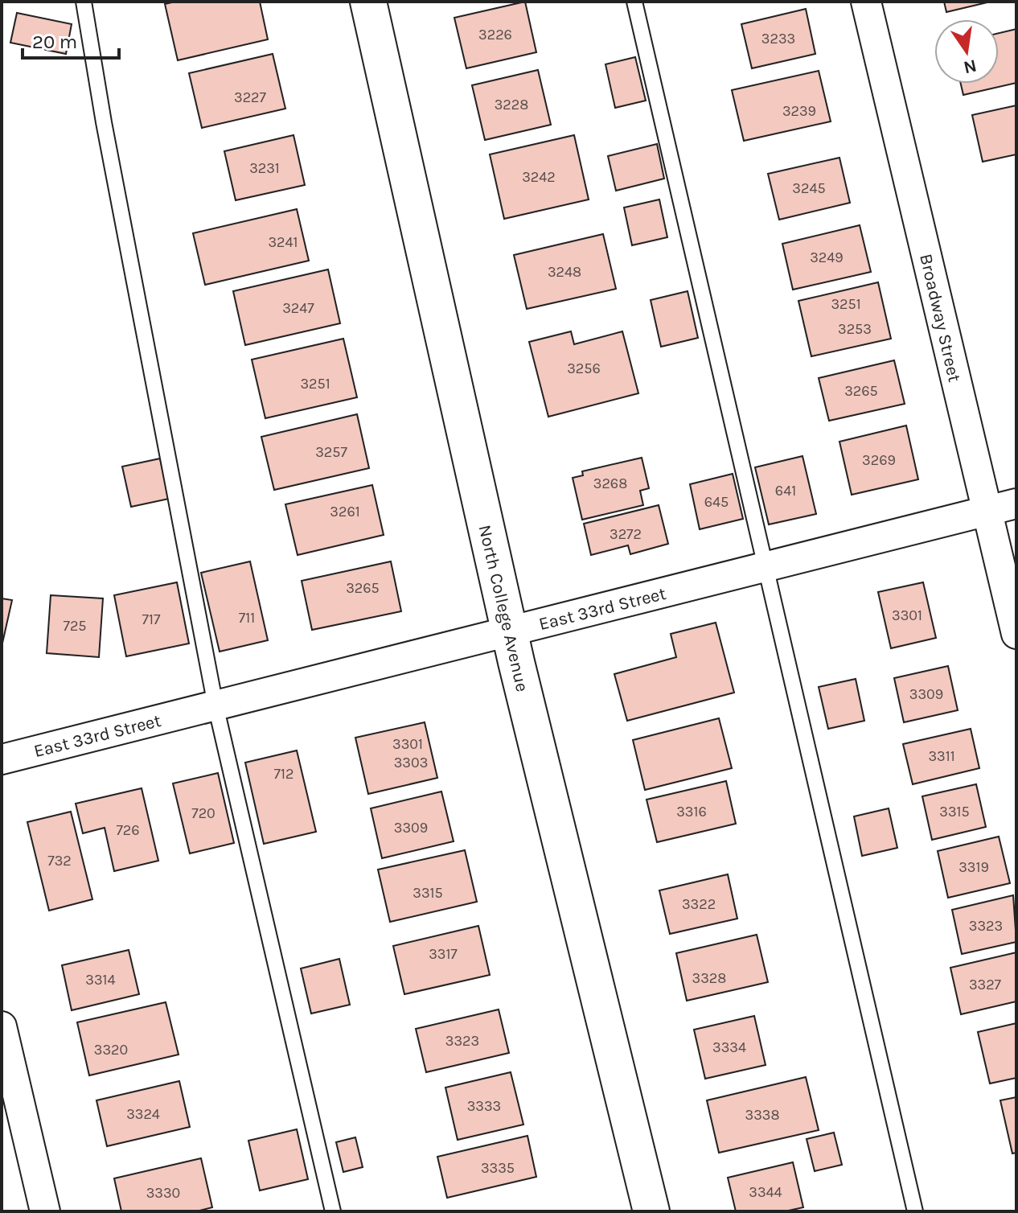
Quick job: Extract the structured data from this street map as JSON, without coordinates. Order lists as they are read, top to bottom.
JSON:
{
  "streets": {
    "main road": ["North College Avenue"],
    "street": ["Broadway Street", "East 33rd Street"]
  },
  "crossings": [
    ["Broadway Street", "East 33rd Street"],
    ["North College Avenue", "East 33rd Street"]
  ],
  "house_numbers": [
    "3226",
    "3233",
    "3227",
    "3228",
    "3239",
    "3231",
    "3242",
    "3245",
    "3241",
    "3249",
    "3248",
    "3251",
    "3247",
    "3253",
    "3256",
    "3251",
    "3265",
    "3257",
    "3269",
    "3268",
    "641",
    "645",
    "3261",
    "3272",
    "3265",
    "3301",
    "711",
    "717",
    "725",
    "3309",
    "3301",
    "3311",
    "3303",
    "712",
    "3316",
    "3315",
    "720",
    "3309",
    "726",
    "732",
    "3319",
    "3315",
    "3322",
    "3323",
    "3317",
    "3328",
    "3314",
    "3327",
    "3323",
    "3334",
    "3320",
    "3333",
    "3324",
    "3338",
    "3335",
    "3344",
    "3330"
  ],
  "scale_bar": "20 m",
  "north": "bottom"
}
